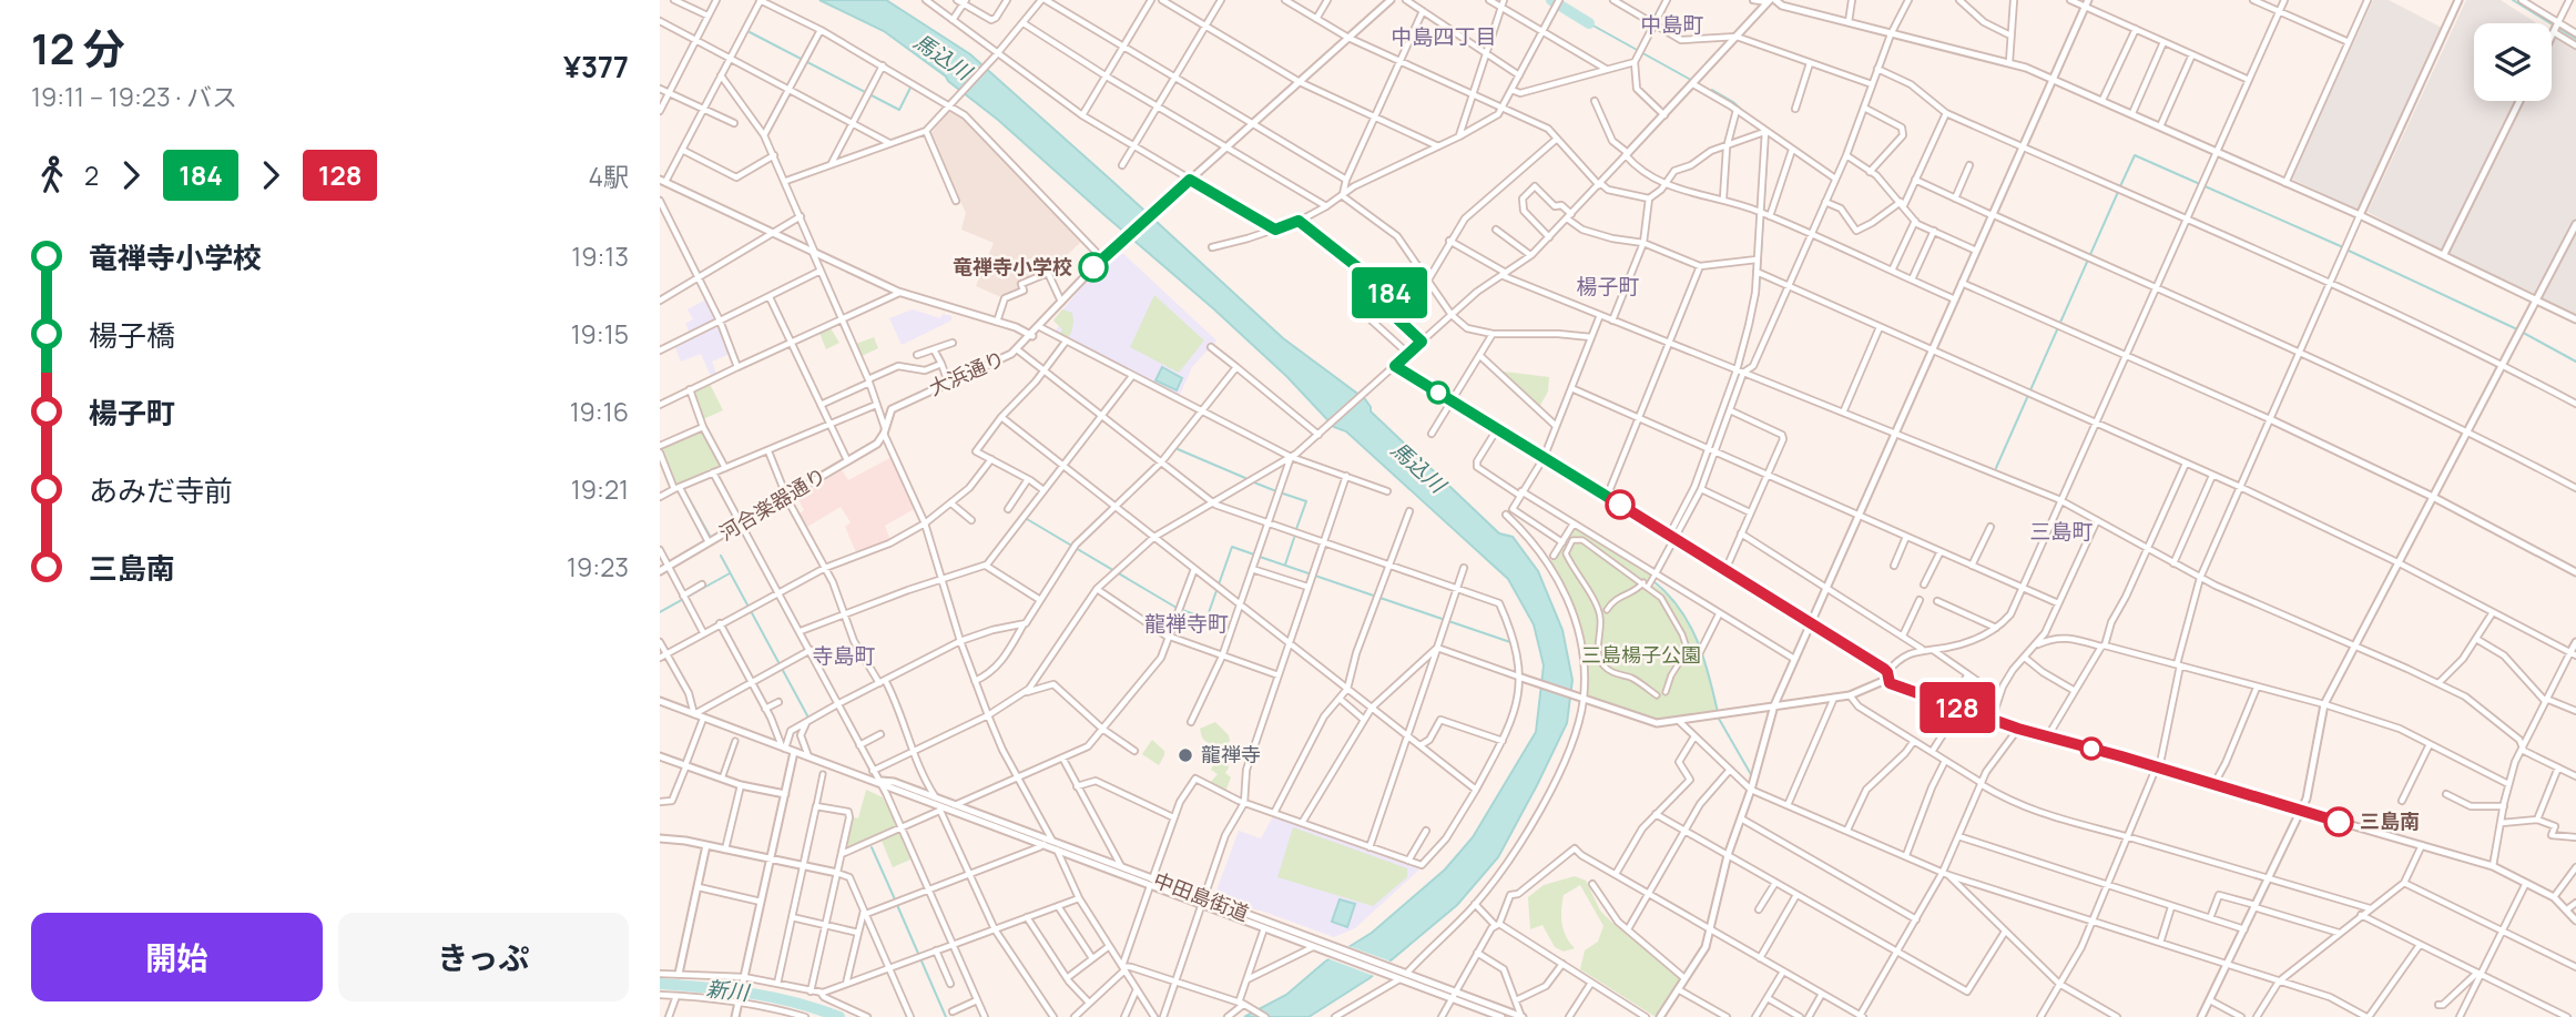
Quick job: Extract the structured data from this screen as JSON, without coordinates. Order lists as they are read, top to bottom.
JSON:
{
  "streets": {
    "street": ["大浜通り", "河合楽器通り", "中田島街道"]
  },
  "crossings": [
    ["大浜通り", "河合楽器通り"]
  ],
  "districts": [
    "中島町",
    "中島四丁目",
    "楊子町",
    "三島町",
    "龍禅寺町",
    "寺島町"
  ],
  "water": ["馬込川", "新川"],
  "parks": ["三島楊子公園"],
  "places": ["竜禅寺小学校", "龍禅寺", "三島南"],
  "lines": ["bus line 184", "bus line 128"],
  "page": {
    "heading": ["12 分", "19:11 – 19:23 · バス", "¥377"],
    "on_map": ["184", "128"],
    "legs": [
      "2",
      "184",
      "128",
      "4駅"
    ],
    "list": [
      {
        "name": "竜禅寺小学校",
        "value": "19:13"
      },
      {
        "name": "楊子橋",
        "value": "19:15"
      },
      {
        "name": "楊子町",
        "value": "19:16"
      },
      {
        "name": "あみだ寺前",
        "value": "19:21"
      },
      {
        "name": "三島南",
        "value": "19:23"
      }
    ],
    "buttons": ["開始", "きっぷ"]
  }
}
